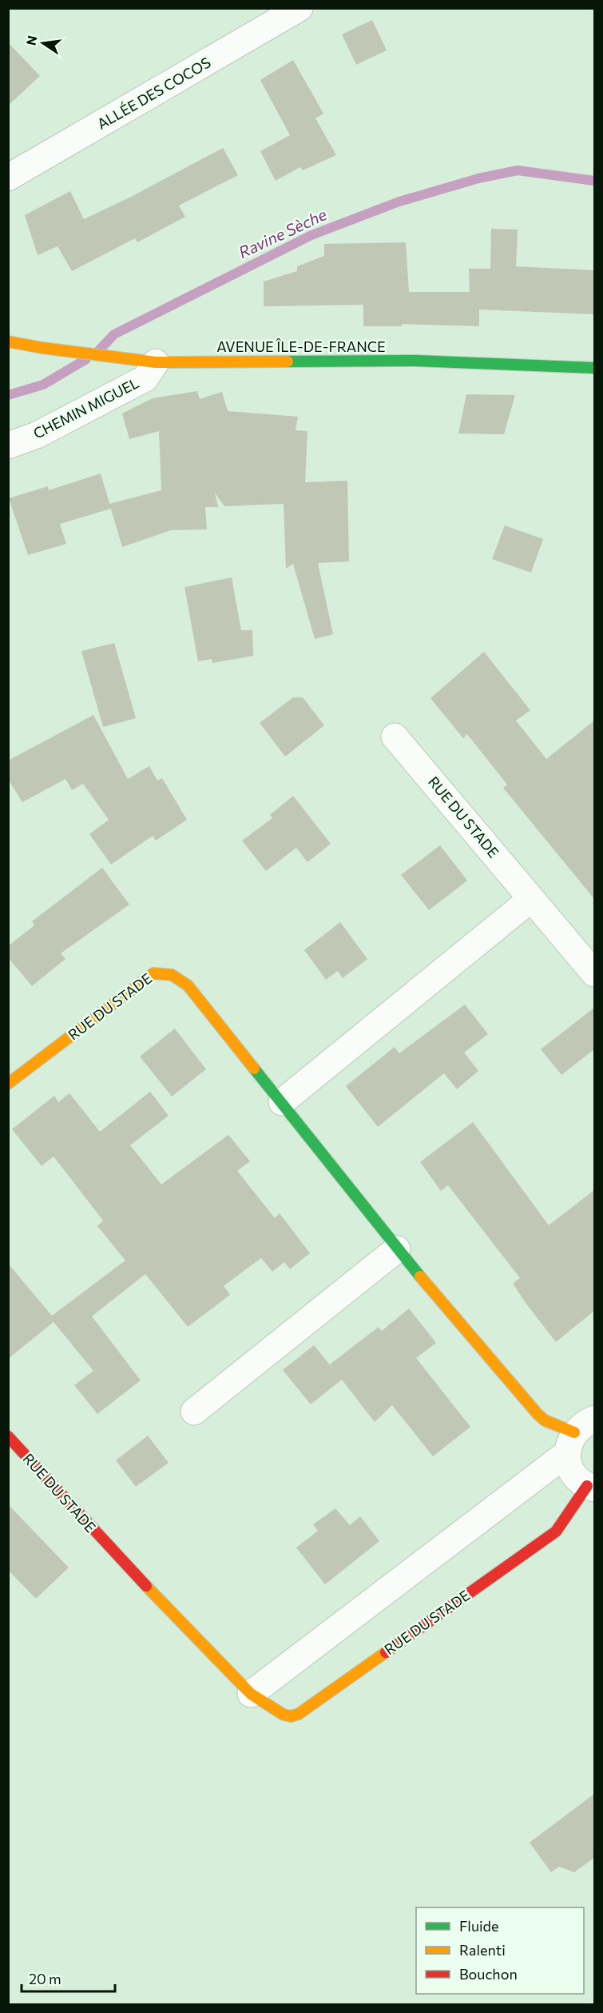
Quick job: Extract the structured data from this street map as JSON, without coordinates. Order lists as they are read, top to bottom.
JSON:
{
  "streets": {
    "street": [
      "ALLÉE DES COCOS",
      "AVENUE ÎLE-DE-FRANCE",
      "CHEMIN MIGUEL",
      "RUE DU STADE"
    ]
  },
  "crossings": [
    ["AVENUE ÎLE-DE-FRANCE", "CHEMIN MIGUEL"]
  ],
  "water": ["Ravine Sèche"],
  "legend": ["Fluide", "Ralenti", "Bouchon"],
  "scale_bar": "20 m",
  "north": "left"
}
